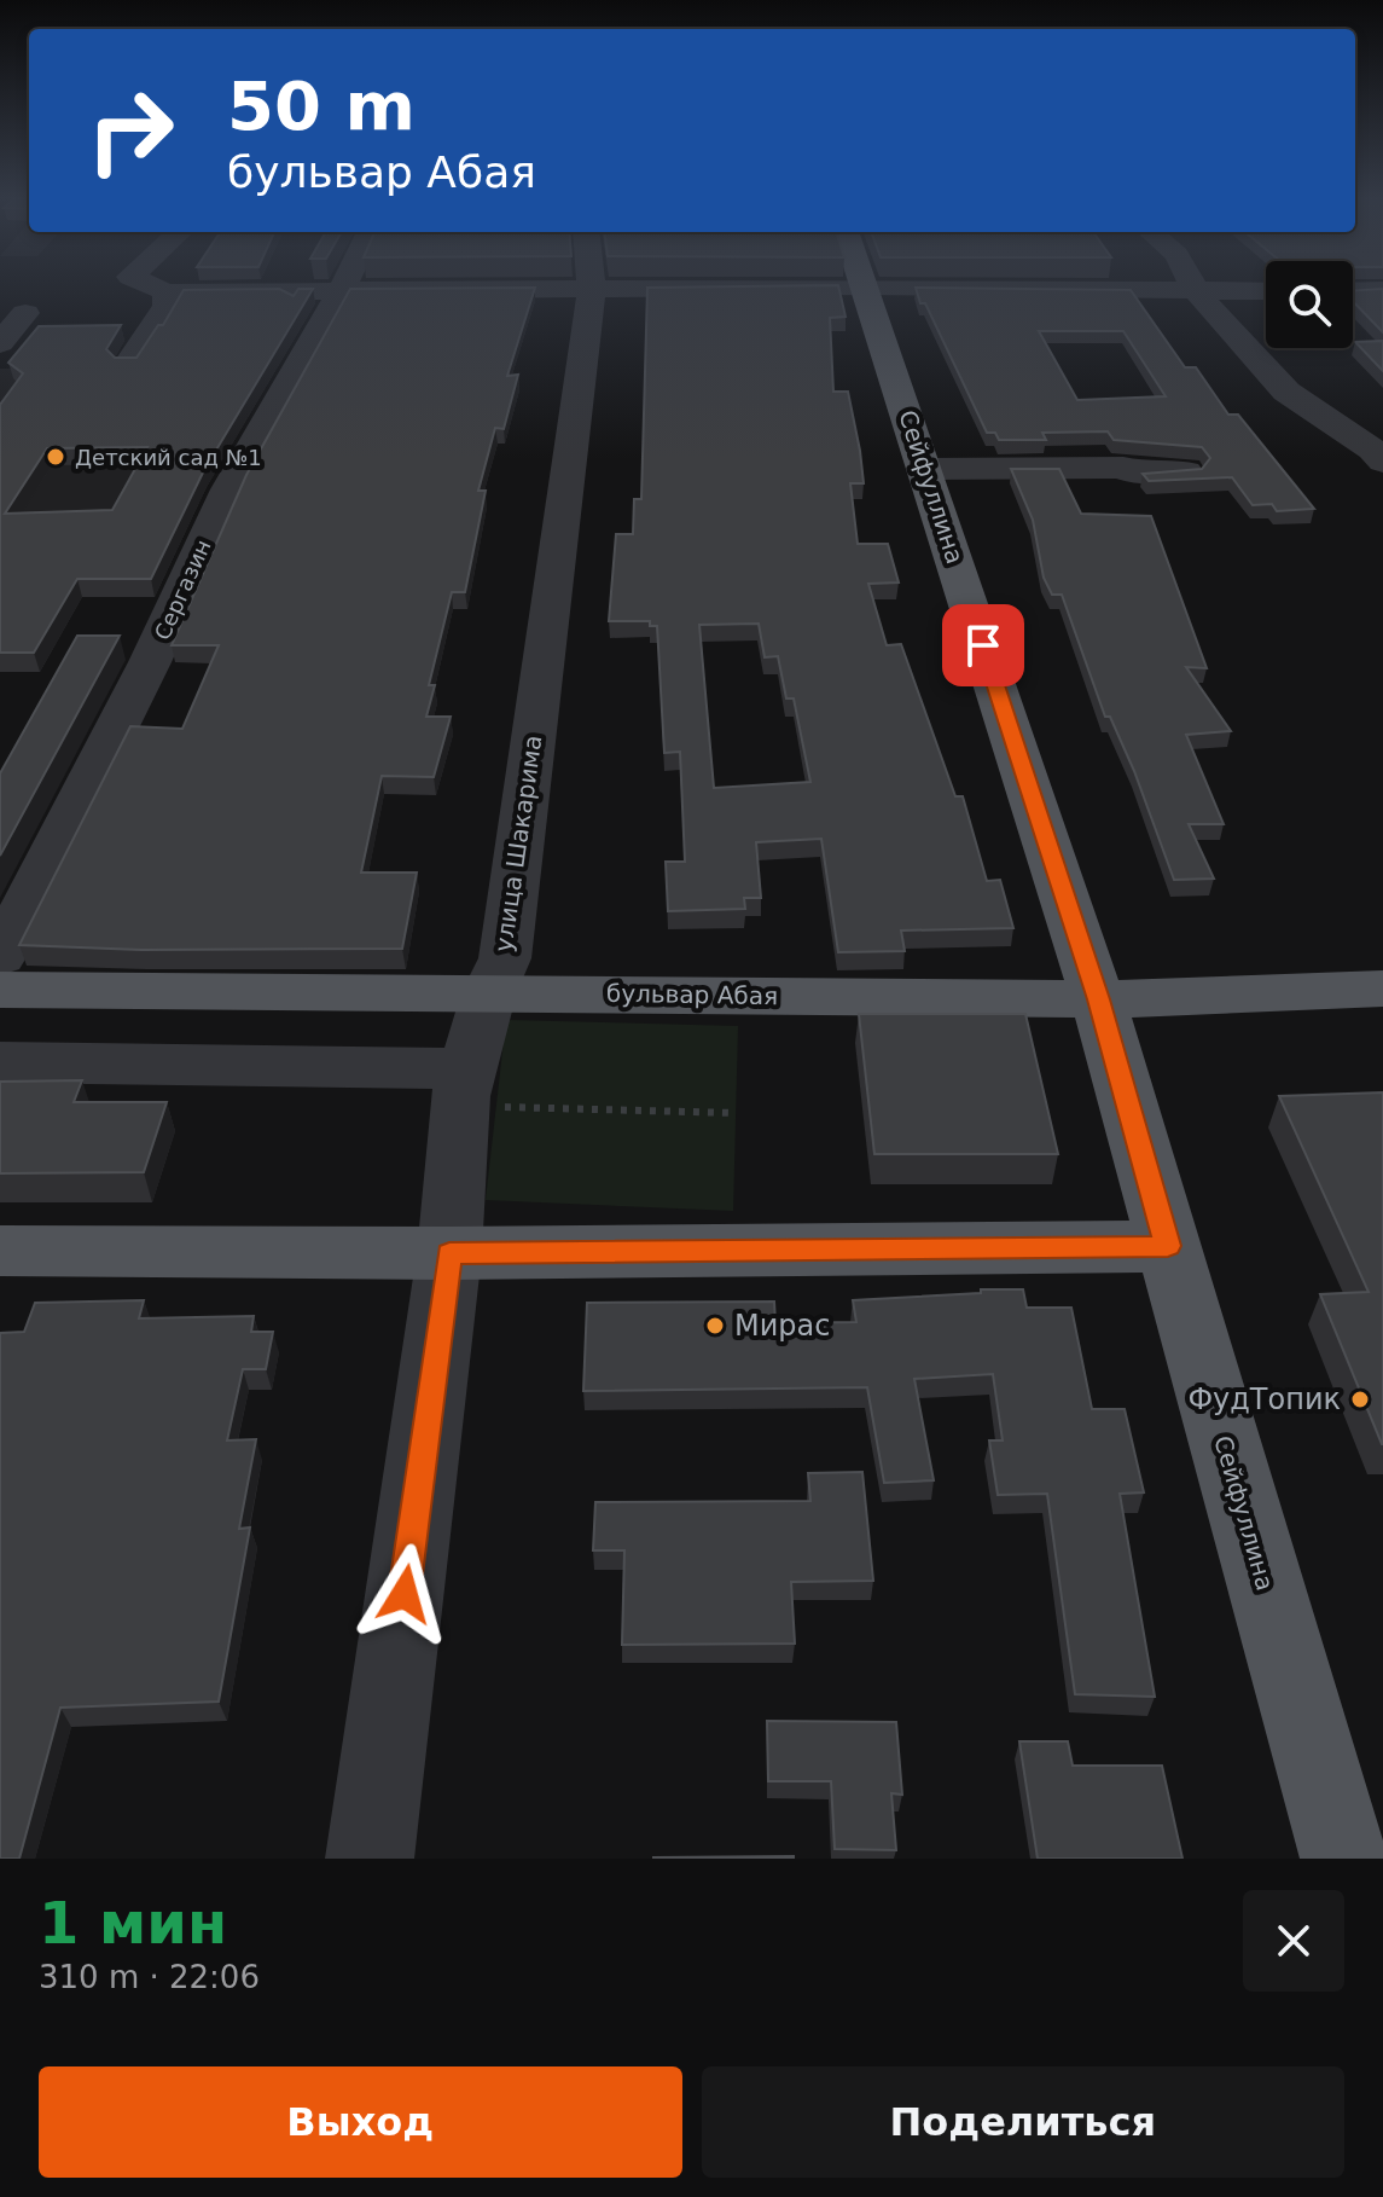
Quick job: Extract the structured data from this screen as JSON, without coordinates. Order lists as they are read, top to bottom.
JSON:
{
  "streets": {
    "main road": ["Сейфуллина", "бульвар Абая"],
    "street": ["Сергазин", "улица Шакарима"]
  },
  "crossings": [
    ["Сейфуллина", "бульвар Абая"],
    ["улица Шакарима", "бульвар Абая"]
  ],
  "places": ["Детский сад №1", "Мирас", "ФудТопик"],
  "page": {
    "turn": ["50 m", "бульвар Абая"],
    "heading": ["1 мин", "310 m · 22:06"],
    "buttons": ["Выход", "Поделиться"]
  }
}
